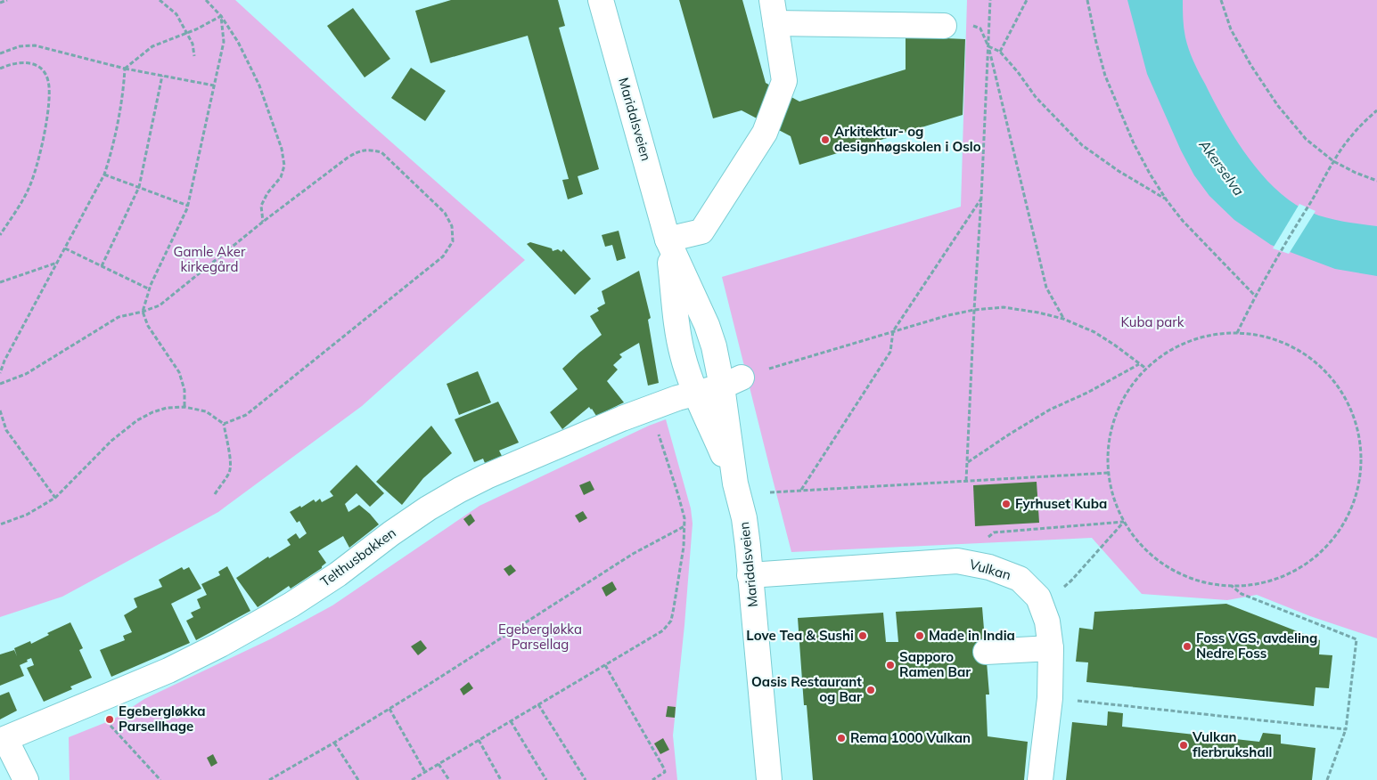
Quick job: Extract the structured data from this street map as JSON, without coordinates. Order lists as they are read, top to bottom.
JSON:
{
  "streets": {
    "main road": ["Maridalsveien", "Telthusbakken", "Vulkan"]
  },
  "crossings": [
    ["Maridalsveien", "Telthusbakken"],
    ["Maridalsveien", "Vulkan"]
  ],
  "water": ["Akerselva"],
  "parks": ["Gamle Aker kirkegård", "Kuba park", "Egebergløkka Parsellag"],
  "places": [
    "Arkitektur- og designhøgskolen i Oslo",
    "Fyrhuset Kuba",
    "Love Tea & Sushi",
    "Made in India",
    "Foss VGS, avdeling Nedre Foss",
    "Sapporo Ramen Bar",
    "Oasis Restaurant og Bar",
    "Egebergløkka Parsellhage",
    "Rema 1000 Vulkan",
    "Vulkan flerbrukshall"
  ]
}
